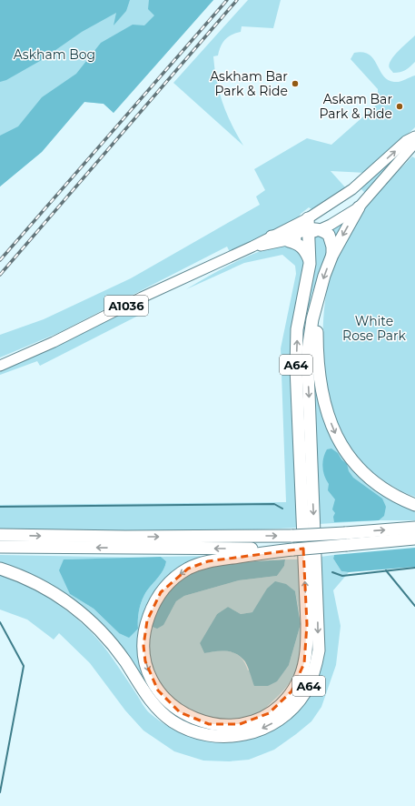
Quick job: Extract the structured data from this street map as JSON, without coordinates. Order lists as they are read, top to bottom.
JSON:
{
  "streets": {
    "highway": ["A64"],
    "main road": ["A1036"]
  },
  "crossings": [
    ["A1036", "A64"]
  ],
  "parks": ["Askham Bog", "White Rose Park"],
  "places": ["Askham Bar Park & Ride", "Askam Bar Park & Ride"]
}
